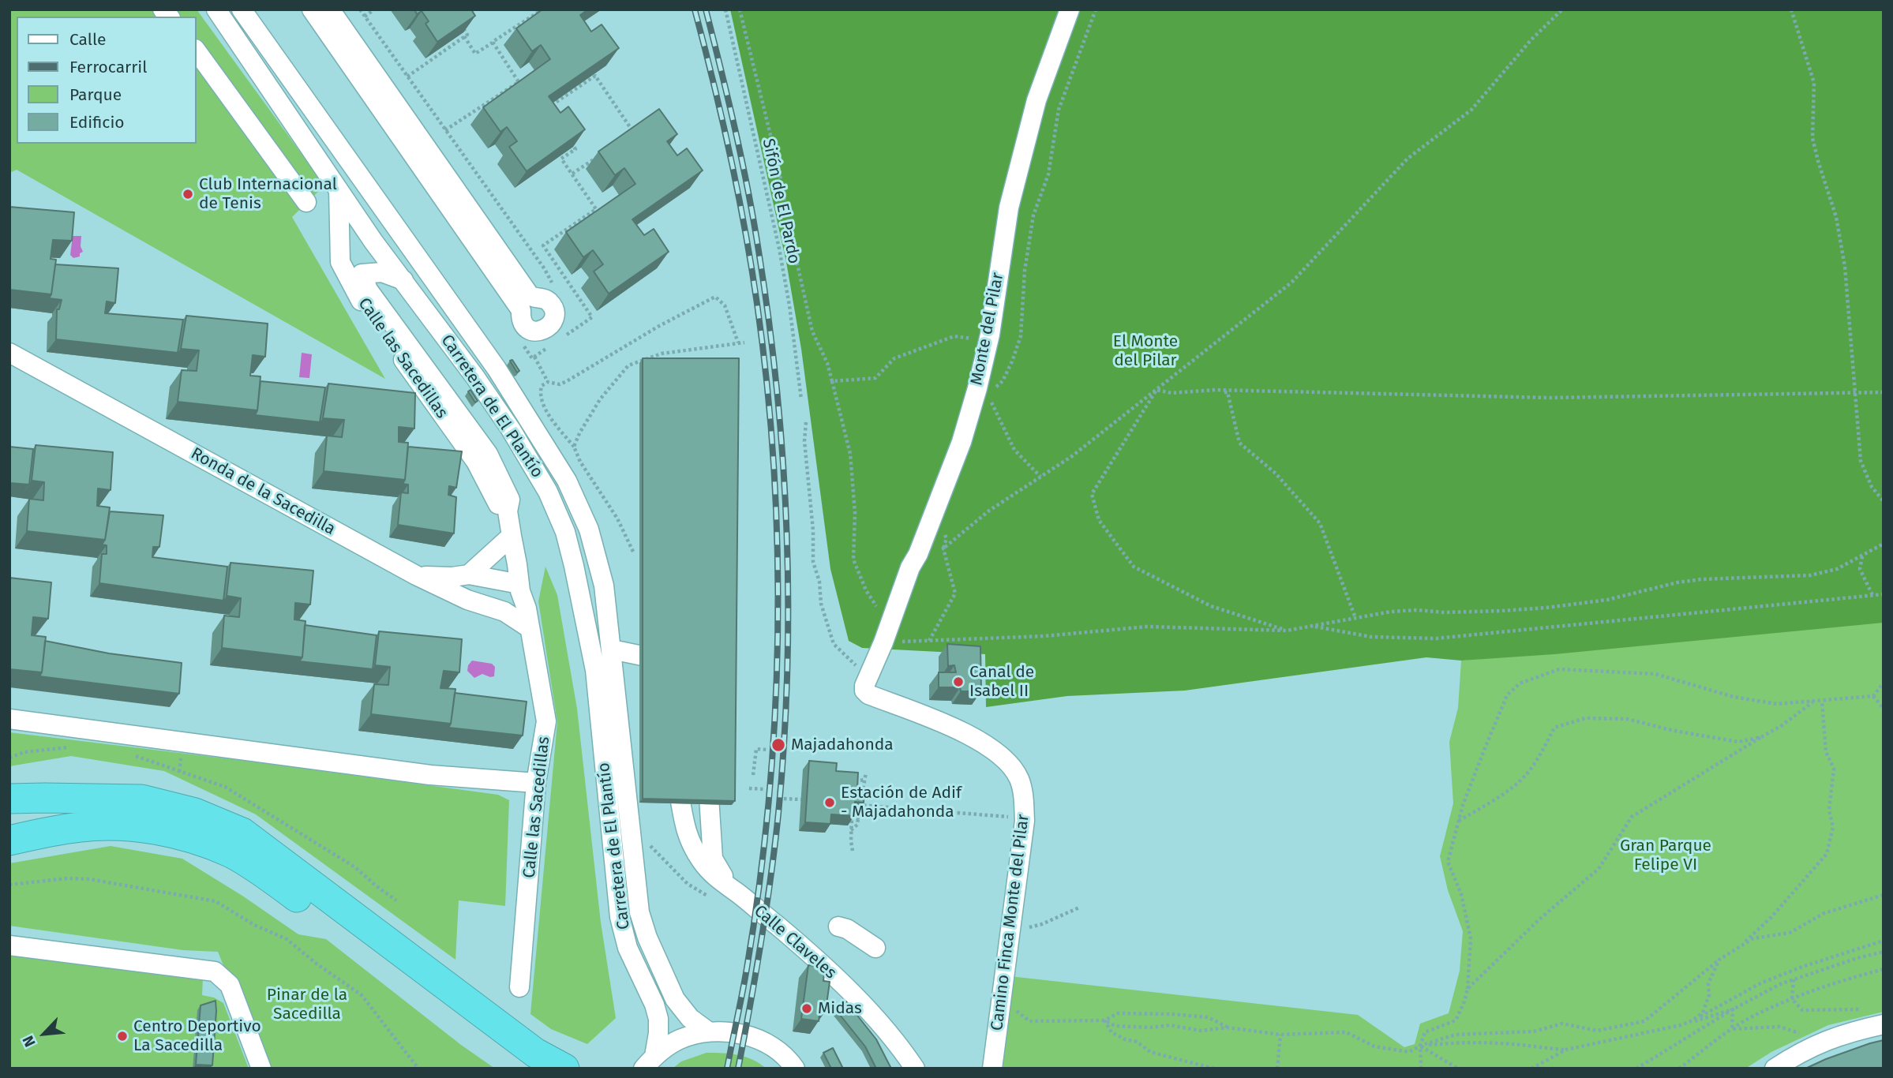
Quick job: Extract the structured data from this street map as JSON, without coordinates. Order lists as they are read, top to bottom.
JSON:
{
  "streets": {
    "street": [
      "Monte del Pilar",
      "Calle las Sacedillas",
      "Carretera de El Plantío",
      "Ronda de la Sacedilla",
      "Camino Finca Monte del Pilar",
      "Calle Claveles"
    ],
    "path": ["Sifón de El Pardo"]
  },
  "crossings": [
    ["Calle las Sacedillas", "Carretera de El Plantío"]
  ],
  "parks": ["El Monte del Pilar", "Gran Parque Felipe VI", "Pinar de la Sacedilla"],
  "places": [
    "Club Internacional de Tenis",
    "Canal de Isabel II",
    "Majadahonda",
    "Estación de Adif - Majadahonda",
    "Midas",
    "Centro Deportivo La Sacedilla"
  ],
  "legend": [
    "Calle",
    "Ferrocarril",
    "Parque",
    "Edificio"
  ],
  "north": "bottom left"
}
